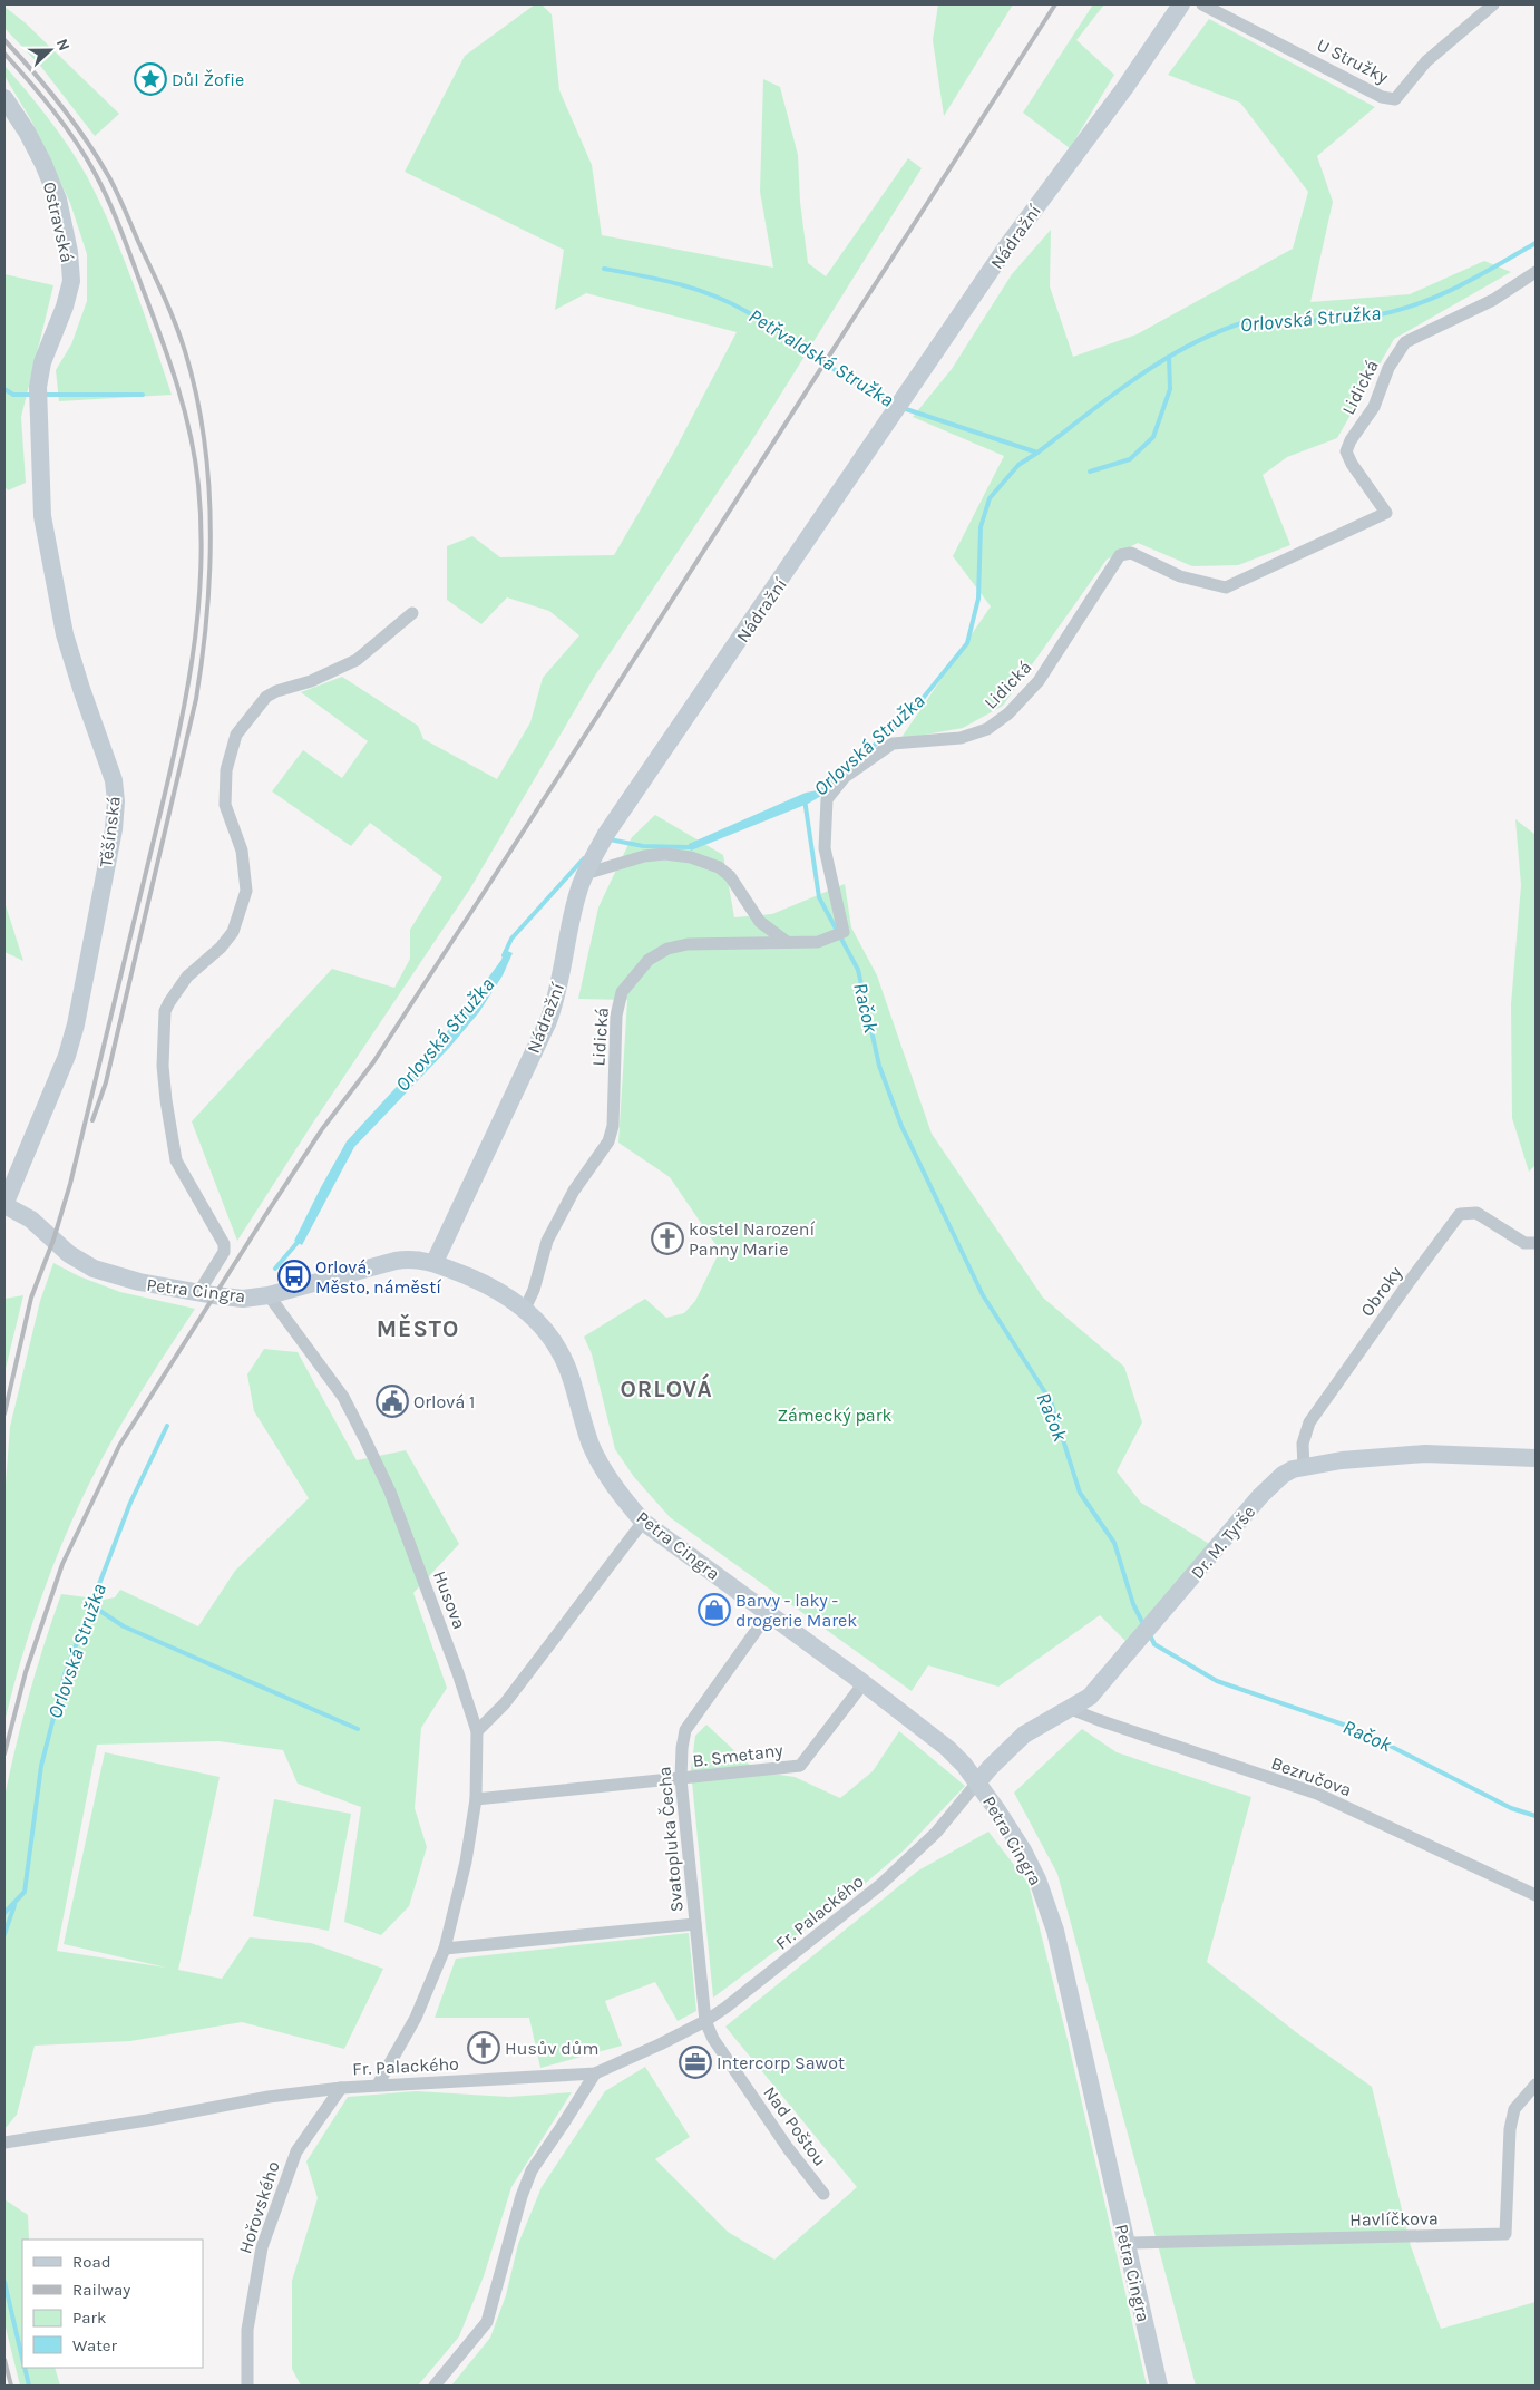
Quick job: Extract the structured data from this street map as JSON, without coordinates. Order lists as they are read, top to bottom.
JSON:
{
  "streets": {
    "street": [
      "U Stružky",
      "Ostravská",
      "Nádražní",
      "Lidická",
      "Těšínská",
      "Petra Cingra",
      "Obroky",
      "Dr. M. Tyrše",
      "Husova",
      "B. Smetany",
      "Bezručova",
      "Svatopluka Čecha",
      "Fr. Palackého",
      "Nad Poštou",
      "Hořovského",
      "Havlíčkova"
    ]
  },
  "crossings": [
    ["Ostravská", "Těšínská"],
    ["Nádražní", "Petra Cingra"],
    ["Lidická", "Petra Cingra"],
    ["Těšínská", "Petra Cingra"],
    ["Petra Cingra", "Dr. M. Tyrše"],
    ["Petra Cingra", "Husova"],
    ["Petra Cingra", "B. Smetany"],
    ["Petra Cingra", "Svatopluka Čecha"],
    ["Petra Cingra", "Fr. Palackého"],
    ["Petra Cingra", "Havlíčkova"],
    ["Obroky", "Dr. M. Tyrše"],
    ["Dr. M. Tyrše", "Bezručova"],
    ["Dr. M. Tyrše", "Fr. Palackého"],
    ["Husova", "B. Smetany"],
    ["Husova", "Fr. Palackého"],
    ["B. Smetany", "Svatopluka Čecha"],
    ["Svatopluka Čecha", "Fr. Palackého"],
    ["Svatopluka Čecha", "Nad Poštou"],
    ["Fr. Palackého", "Nad Poštou"],
    ["Fr. Palackého", "Hořovského"]
  ],
  "districts": ["MĚSTO", "ORLOVÁ"],
  "water": ["Orlovská Stružka", "Petřvaldská Stružka", "Račok"],
  "parks": ["Zámecký park"],
  "places": {
    "place": ["Důl Žofie"],
    "church": ["kostel Narození Panny Marie", "Husův dům"],
    "bus stop": ["Orlová, Město, náměstí"],
    "public building": ["Orlová 1"],
    "shop": ["Barvy - laky - drogerie Marek"],
    "office": ["Intercorp Sawot"]
  },
  "legend": [
    "Road",
    "Railway",
    "Park",
    "Water"
  ],
  "north": "right"
}
